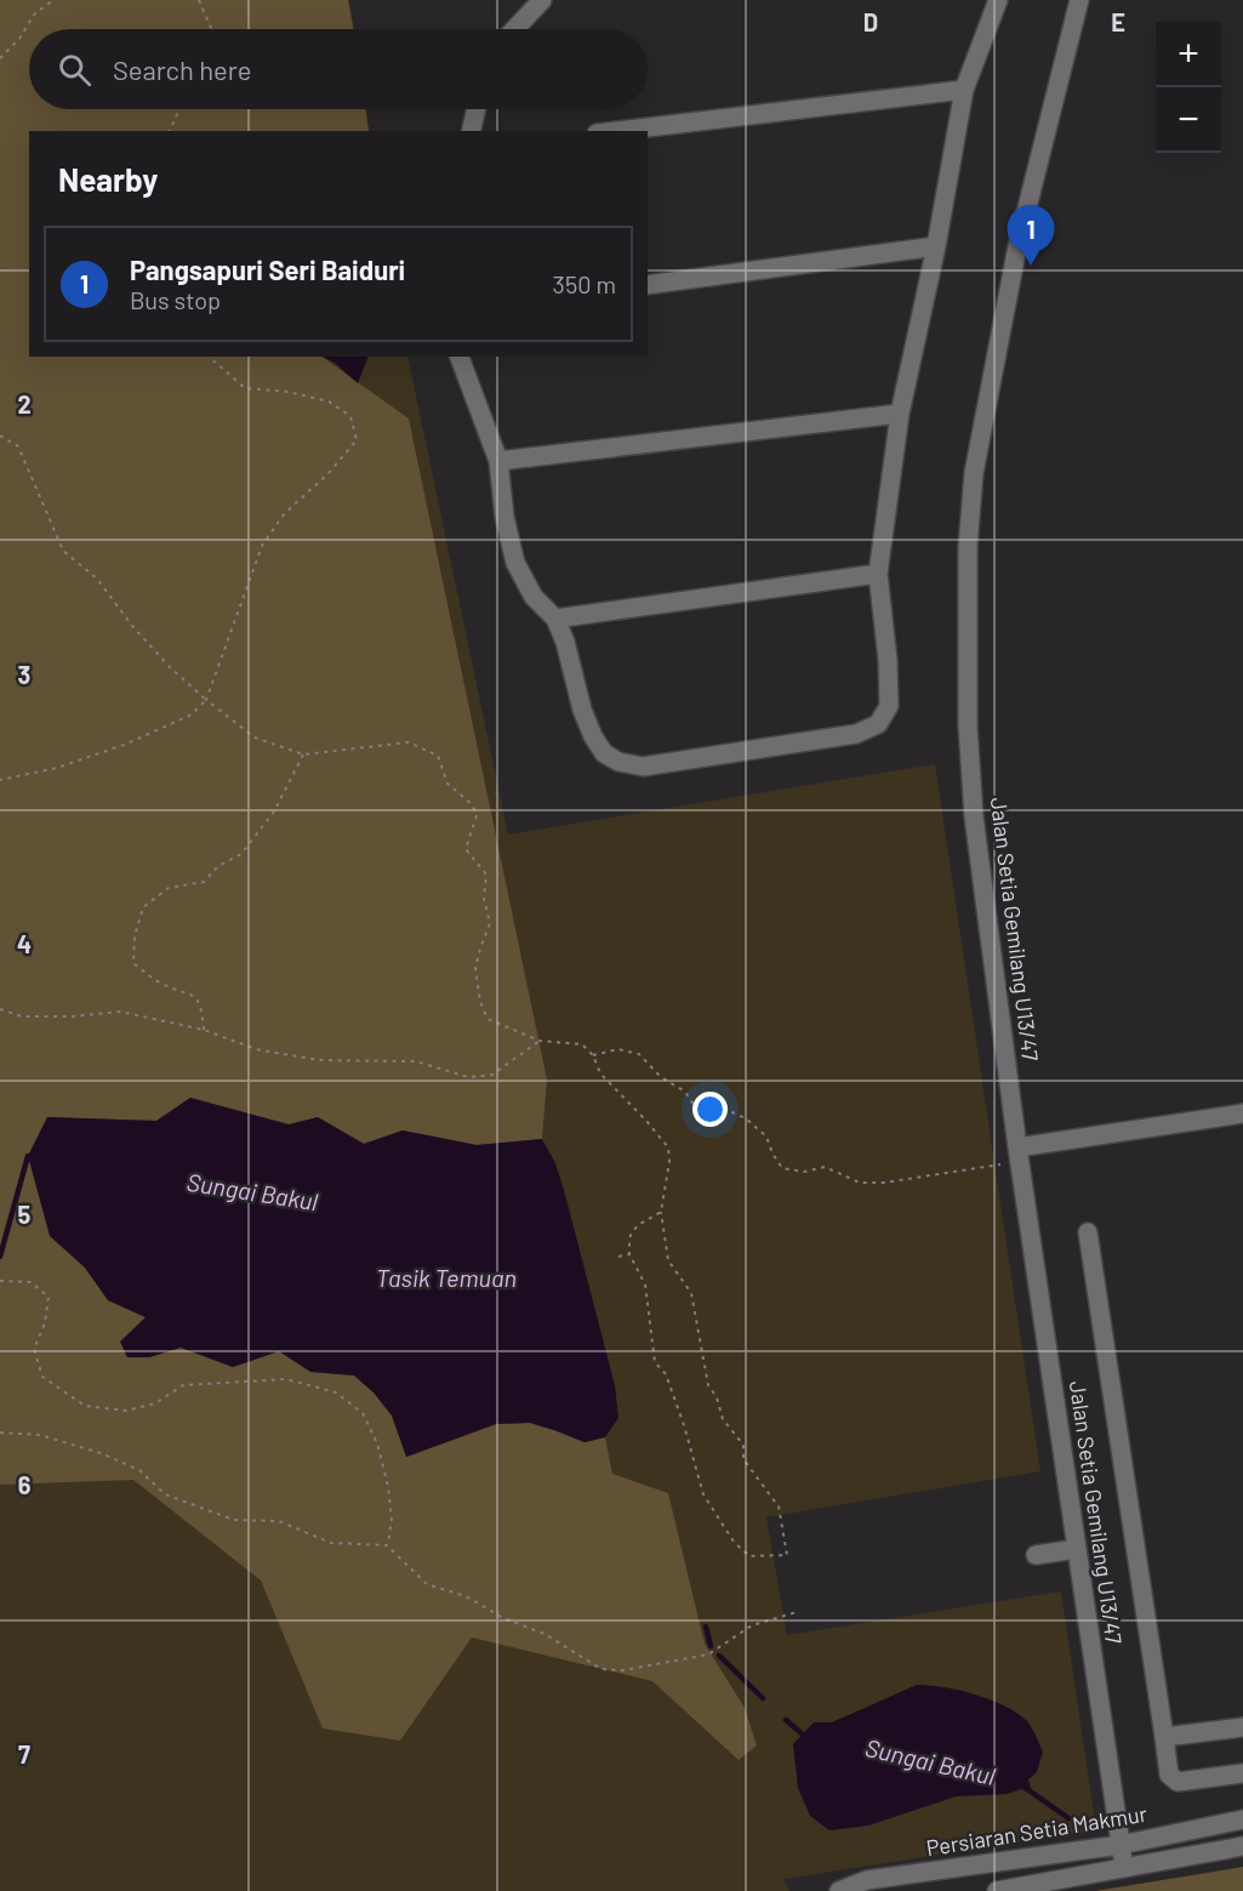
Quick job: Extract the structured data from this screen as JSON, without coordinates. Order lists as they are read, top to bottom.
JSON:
{
  "streets": {
    "street": ["Jalan Setia Gemilang U13/47", "Persiaran Setia Makmur"]
  },
  "crossings": [
    ["Jalan Setia Gemilang U13/47", "Persiaran Setia Makmur"]
  ],
  "water": ["Sungai Bakul", "Tasik Temuan"],
  "page": {
    "map_buttons": ["+", "−"],
    "search": "Search here",
    "heading": "Nearby",
    "pins": "1",
    "list": [
      {
        "mark": "1",
        "name": "Pangsapuri Seri Baiduri",
        "note": "Bus stop",
        "value": "350 m"
      }
    ]
  },
  "grid": {
    "columns": ["D", "E"],
    "rows": [
      "2",
      "3",
      "4",
      "5",
      "6",
      "7"
    ]
  }
}
